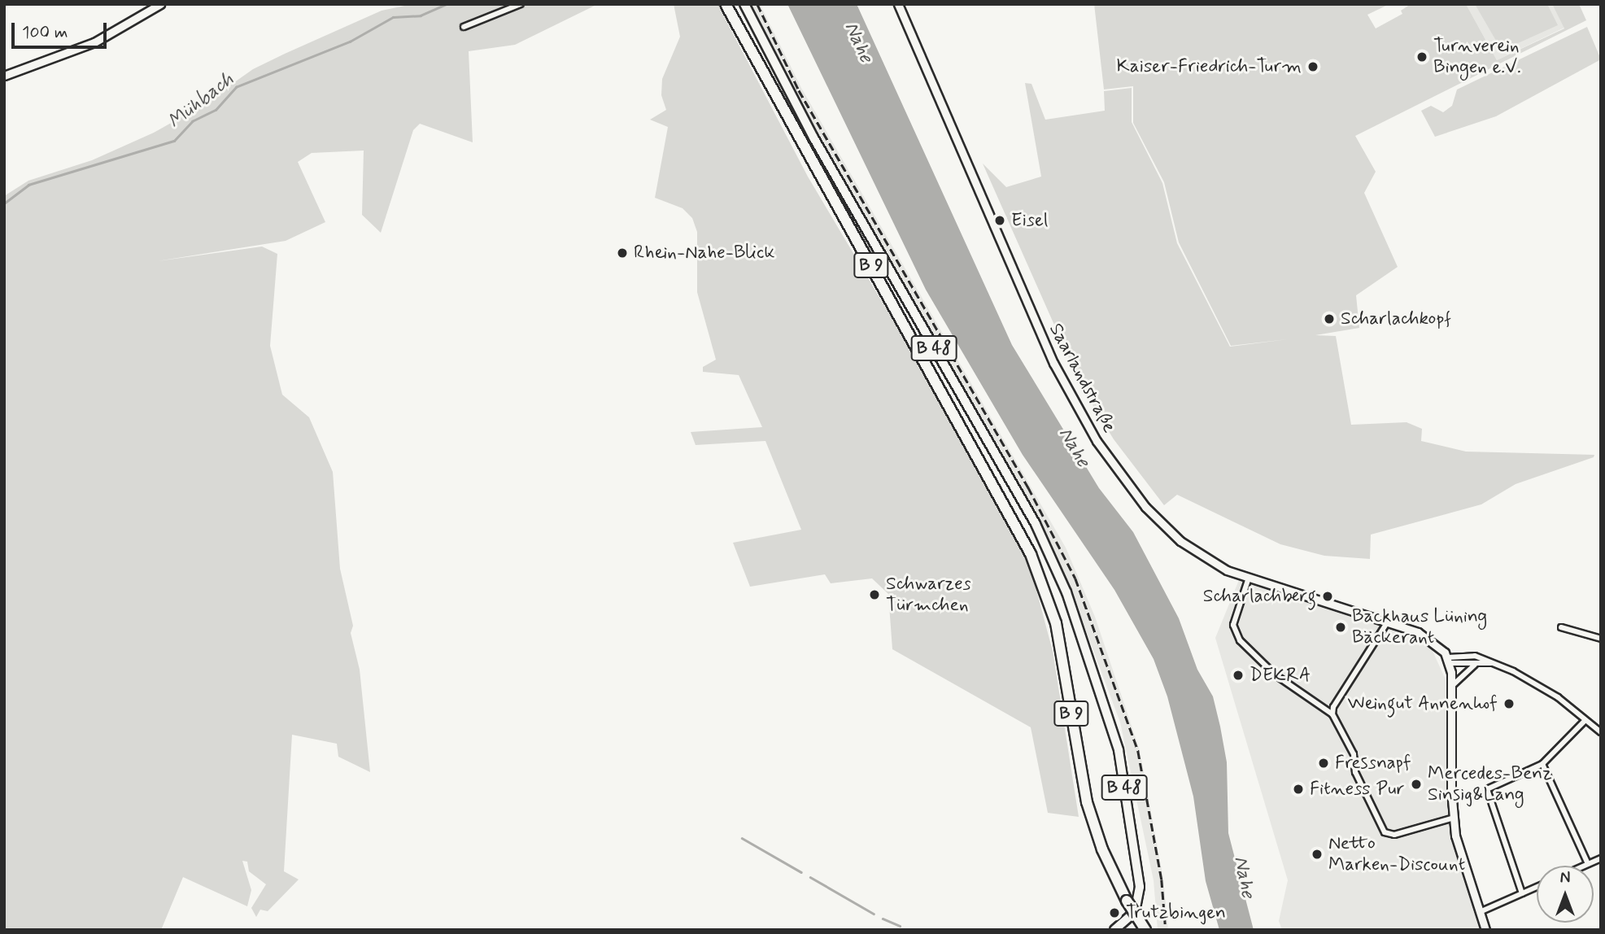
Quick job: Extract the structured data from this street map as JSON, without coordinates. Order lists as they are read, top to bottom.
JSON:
{
  "streets": {
    "highway": ["B 9"],
    "main road": ["B 48", "Saarlandstraße"]
  },
  "water": ["Nahe", "Mühbach"],
  "places": [
    "Turnverein Bingen e.V.",
    "Kaiser-Friedrich-Turm",
    "Eisel",
    "Rhein-Nahe-Blick",
    "Scharlachkopf",
    "Schwarzes Türmchen",
    "Scharlachberg",
    "Backhaus Lüning Bäckerant",
    "DEKRA",
    "Weingut Annenhof",
    "Fressnapf",
    "Mercedes-Benz Sinsig&Lang",
    "Fitness Pur",
    "Netto Marken-Discount",
    "Trutzbingen"
  ],
  "scale_bar": "100 m",
  "north": "top"
}
